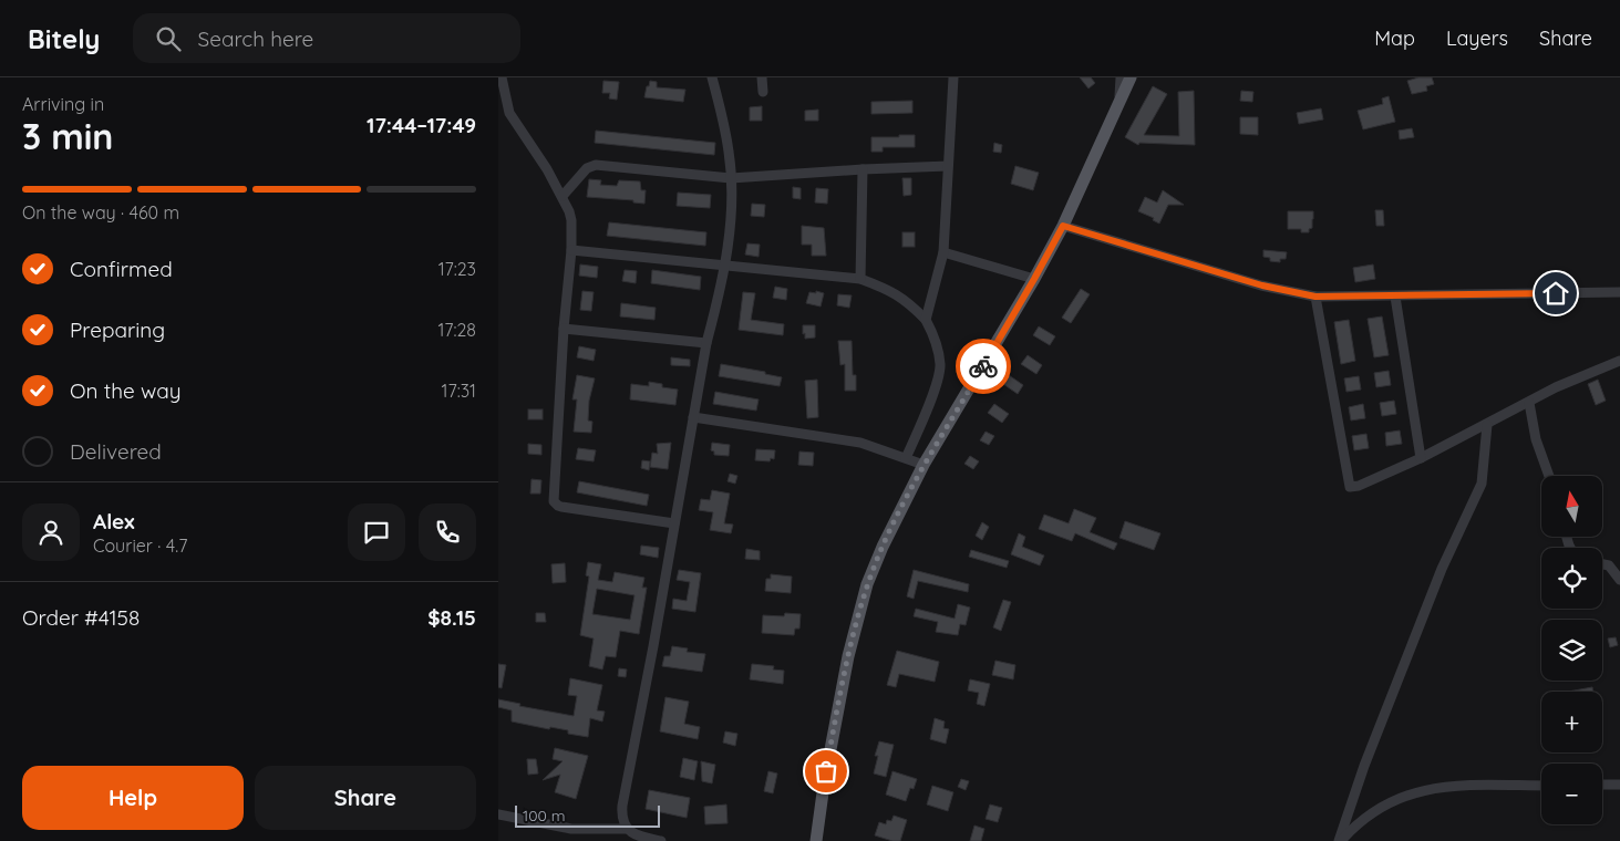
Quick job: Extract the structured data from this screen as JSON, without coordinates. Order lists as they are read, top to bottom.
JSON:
{
  "scale_bar": "100 m",
  "north": "top",
  "page": {
    "header": "Bitely",
    "search": "Search here",
    "nav": ["Map", "Layers", "Share"],
    "heading": ["3 min", "Arriving in", "17:44–17:49"],
    "panel": [
      "Alex",
      "Courier · 4.7",
      "Order #4158",
      "$8.15"
    ],
    "bar": "On the way · 460 m",
    "list": [
      ["Confirmed", "17:23"],
      ["Preparing", "17:28"],
      ["On the way", "17:31"],
      "Delivered"
    ],
    "map_buttons": ["+", "−"],
    "buttons": ["Help", "Share"],
    "scale": "100 m"
  }
}
